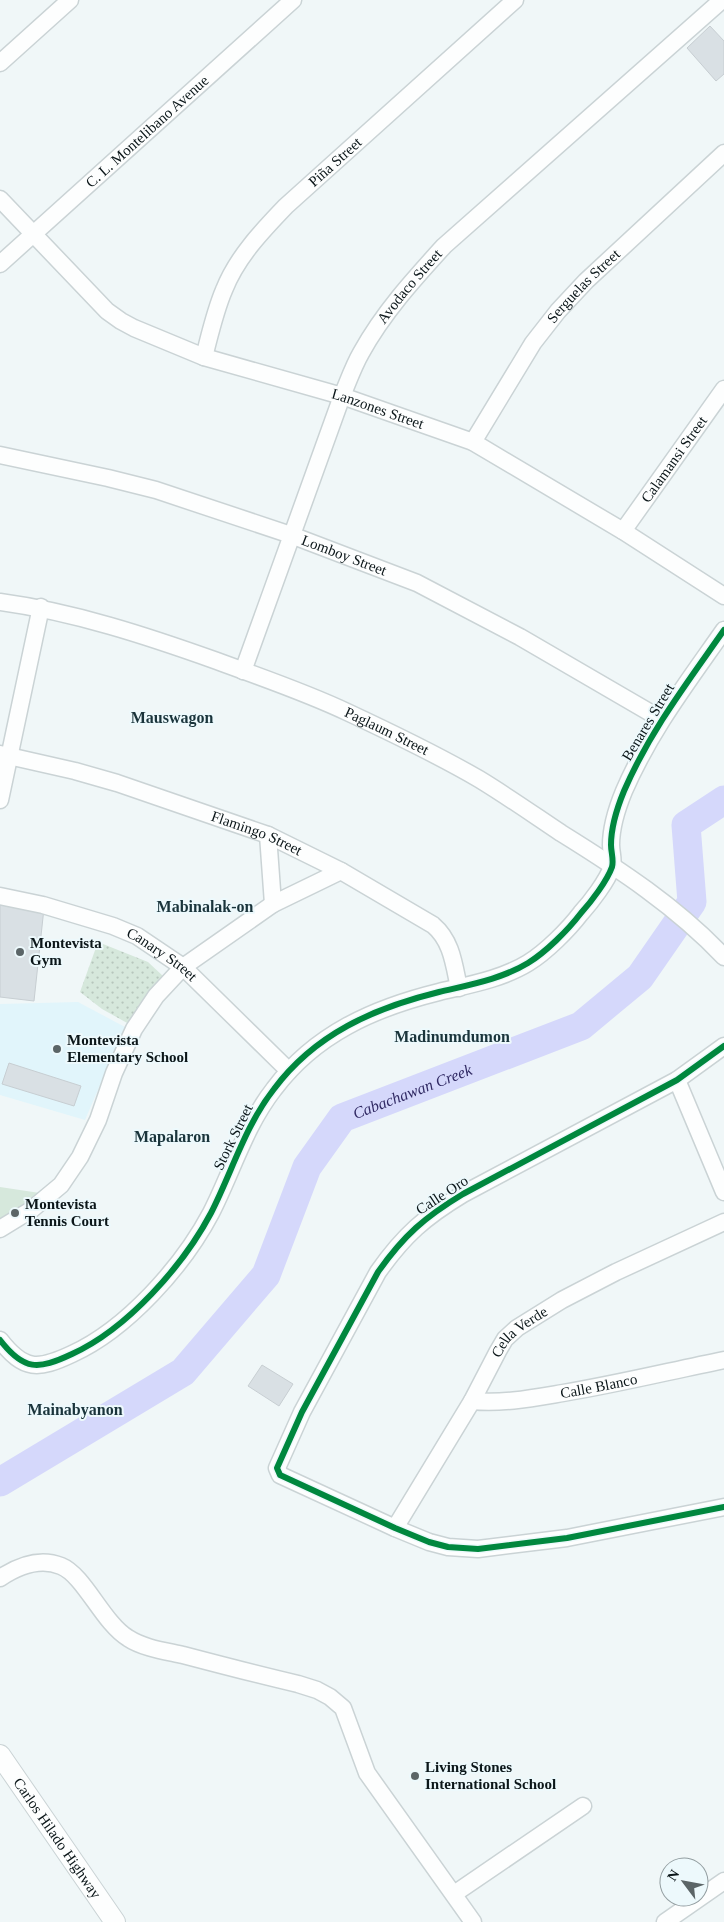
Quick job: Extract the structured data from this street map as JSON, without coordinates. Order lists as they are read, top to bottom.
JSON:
{
  "streets": {
    "main road": ["Carlos Hilado Highway"],
    "street": [
      "C. L. Montelibano Avenue",
      "Piña Street",
      "Avodaco Street",
      "Serguelas Street",
      "Lanzones Street",
      "Calamansi Street",
      "Lomboy Street",
      "Benares Street",
      "Paglaum Street",
      "Flamingo Street",
      "Canary Street",
      "Stork Street",
      "Calle Oro",
      "Cella Verde",
      "Calle Blanco"
    ]
  },
  "crossings": [
    ["C. L. Montelibano Avenue", "Lanzones Street"],
    ["Piña Street", "Lanzones Street"],
    ["Avodaco Street", "Lanzones Street"],
    ["Avodaco Street", "Lomboy Street"],
    ["Avodaco Street", "Paglaum Street"],
    ["Serguelas Street", "Lanzones Street"],
    ["Lanzones Street", "Calamansi Street"],
    ["Lomboy Street", "Benares Street"],
    ["Benares Street", "Paglaum Street"],
    ["Benares Street", "Stork Street"],
    ["Paglaum Street", "Stork Street"],
    ["Flamingo Street", "Stork Street"],
    ["Canary Street", "Stork Street"],
    ["Calle Oro", "Cella Verde"],
    ["Cella Verde", "Calle Blanco"]
  ],
  "districts": [
    "Mauswagon",
    "Mabinalak-on",
    "Madinumdumon",
    "Mapalaron",
    "Mainabyanon"
  ],
  "water": ["Cabachawan Creek"],
  "places": [
    "Montevista Gym",
    "Montevista Elementary School",
    "Montevista Tennis Court",
    "Living Stones International School"
  ],
  "north": "top left"
}
